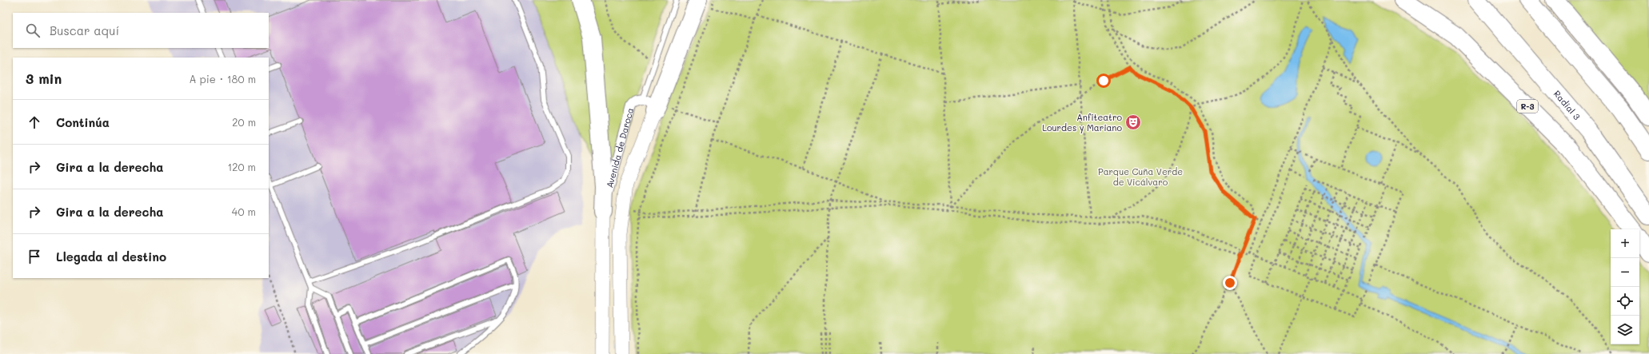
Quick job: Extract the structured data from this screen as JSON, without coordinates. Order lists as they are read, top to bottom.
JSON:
{
  "streets": {
    "highway": ["Radial 3", "R-3"],
    "main road": ["Avenida de Daroca"]
  },
  "parks": ["Parque Cuña Verde de Vicálvaro"],
  "places": {
    "theatre": ["Anfiteatro Lourdes y Mariano"]
  },
  "page": {
    "search": "Buscar aquí",
    "heading": ["3 min", "A pie · 180 m"],
    "list": [
      ["Continúa", "20 m"],
      ["Gira a la derecha", "120 m"],
      ["Gira a la derecha", "40 m"],
      "Llegada al destino"
    ],
    "map_buttons": ["+", "−"]
  }
}
